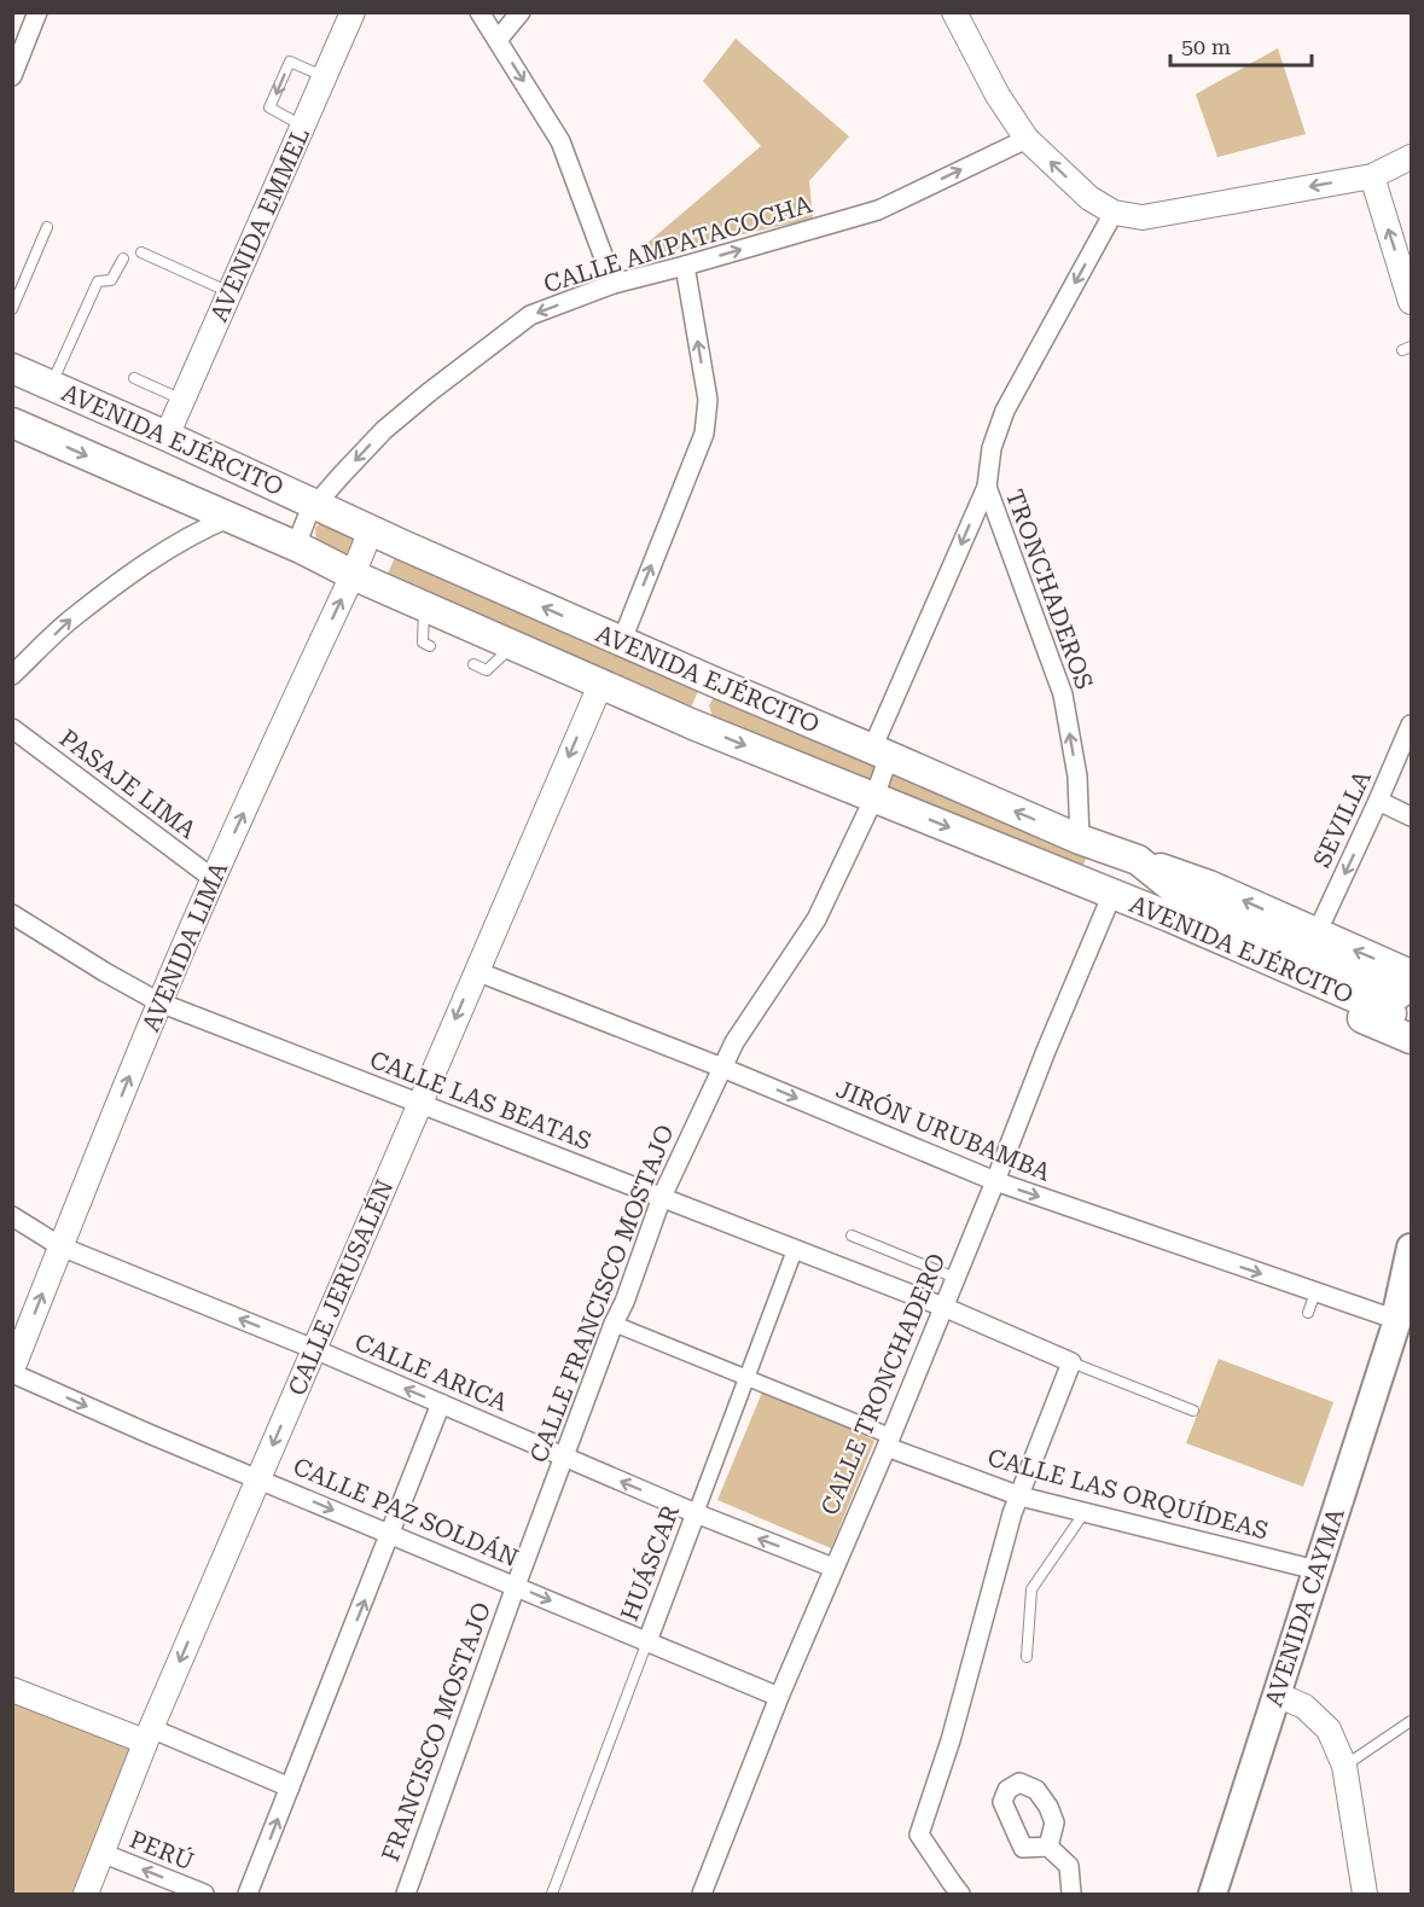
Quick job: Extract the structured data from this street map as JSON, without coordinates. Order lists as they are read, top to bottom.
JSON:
{
  "streets": {
    "main road": ["AVENIDA EJÉRCITO", "AVENIDA CAYMA"],
    "street": [
      "AVENIDA EMMEL",
      "CALLE AMPATACOCHA",
      "TRONCHADEROS",
      "PASAJE LIMA",
      "SEVILLA",
      "AVENIDA LIMA",
      "CALLE LAS BEATAS",
      "JIRÓN URUBAMBA",
      "CALLE JERUSALÉN",
      "CALLE FRANCISCO MOSTAJO",
      "CALLE ARICA",
      "CALLE TRONCHADERO",
      "CALLE LAS ORQUÍDEAS",
      "CALLE PAZ SOLDÁN",
      "HUÁSCAR",
      "FRANCISCO MOSTAJO",
      "PERÚ"
    ]
  },
  "crossings": [
    ["AVENIDA EMMEL", "AVENIDA EJÉRCITO"],
    ["CALLE AMPATACOCHA", "AVENIDA EJÉRCITO"],
    ["AVENIDA EJÉRCITO", "TRONCHADEROS"],
    ["AVENIDA EJÉRCITO", "AVENIDA LIMA"],
    ["AVENIDA EJÉRCITO", "CALLE JERUSALÉN"],
    ["AVENIDA EJÉRCITO", "CALLE FRANCISCO MOSTAJO"],
    ["AVENIDA EJÉRCITO", "CALLE TRONCHADERO"],
    ["TRONCHADEROS", "CALLE FRANCISCO MOSTAJO"],
    ["PASAJE LIMA", "AVENIDA LIMA"],
    ["AVENIDA LIMA", "CALLE LAS BEATAS"],
    ["AVENIDA LIMA", "CALLE ARICA"],
    ["AVENIDA LIMA", "CALLE PAZ SOLDÁN"],
    ["CALLE LAS BEATAS", "CALLE JERUSALÉN"],
    ["CALLE LAS BEATAS", "CALLE FRANCISCO MOSTAJO"],
    ["CALLE LAS BEATAS", "CALLE TRONCHADERO"],
    ["CALLE LAS BEATAS", "HUÁSCAR"],
    ["JIRÓN URUBAMBA", "CALLE JERUSALÉN"],
    ["JIRÓN URUBAMBA", "CALLE FRANCISCO MOSTAJO"],
    ["JIRÓN URUBAMBA", "CALLE TRONCHADERO"],
    ["JIRÓN URUBAMBA", "AVENIDA CAYMA"],
    ["CALLE JERUSALÉN", "CALLE ARICA"],
    ["CALLE JERUSALÉN", "CALLE PAZ SOLDÁN"],
    ["CALLE JERUSALÉN", "PERÚ"],
    ["CALLE FRANCISCO MOSTAJO", "CALLE ARICA"],
    ["CALLE FRANCISCO MOSTAJO", "CALLE PAZ SOLDÁN"],
    ["CALLE FRANCISCO MOSTAJO", "FRANCISCO MOSTAJO"],
    ["CALLE ARICA", "CALLE TRONCHADERO"],
    ["CALLE ARICA", "HUÁSCAR"],
    ["CALLE TRONCHADERO", "CALLE LAS ORQUÍDEAS"],
    ["CALLE TRONCHADERO", "CALLE PAZ SOLDÁN"],
    ["CALLE LAS ORQUÍDEAS", "AVENIDA CAYMA"],
    ["CALLE PAZ SOLDÁN", "HUÁSCAR"],
    ["CALLE PAZ SOLDÁN", "FRANCISCO MOSTAJO"]
  ],
  "one_way": [
    "TRONCHADEROS",
    "SEVILLA",
    "AVENIDA LIMA",
    "JIRÓN URUBAMBA",
    "CALLE FRANCISCO MOSTAJO",
    "CALLE PAZ SOLDÁN"
  ],
  "scale_bar": "50 m"
}
